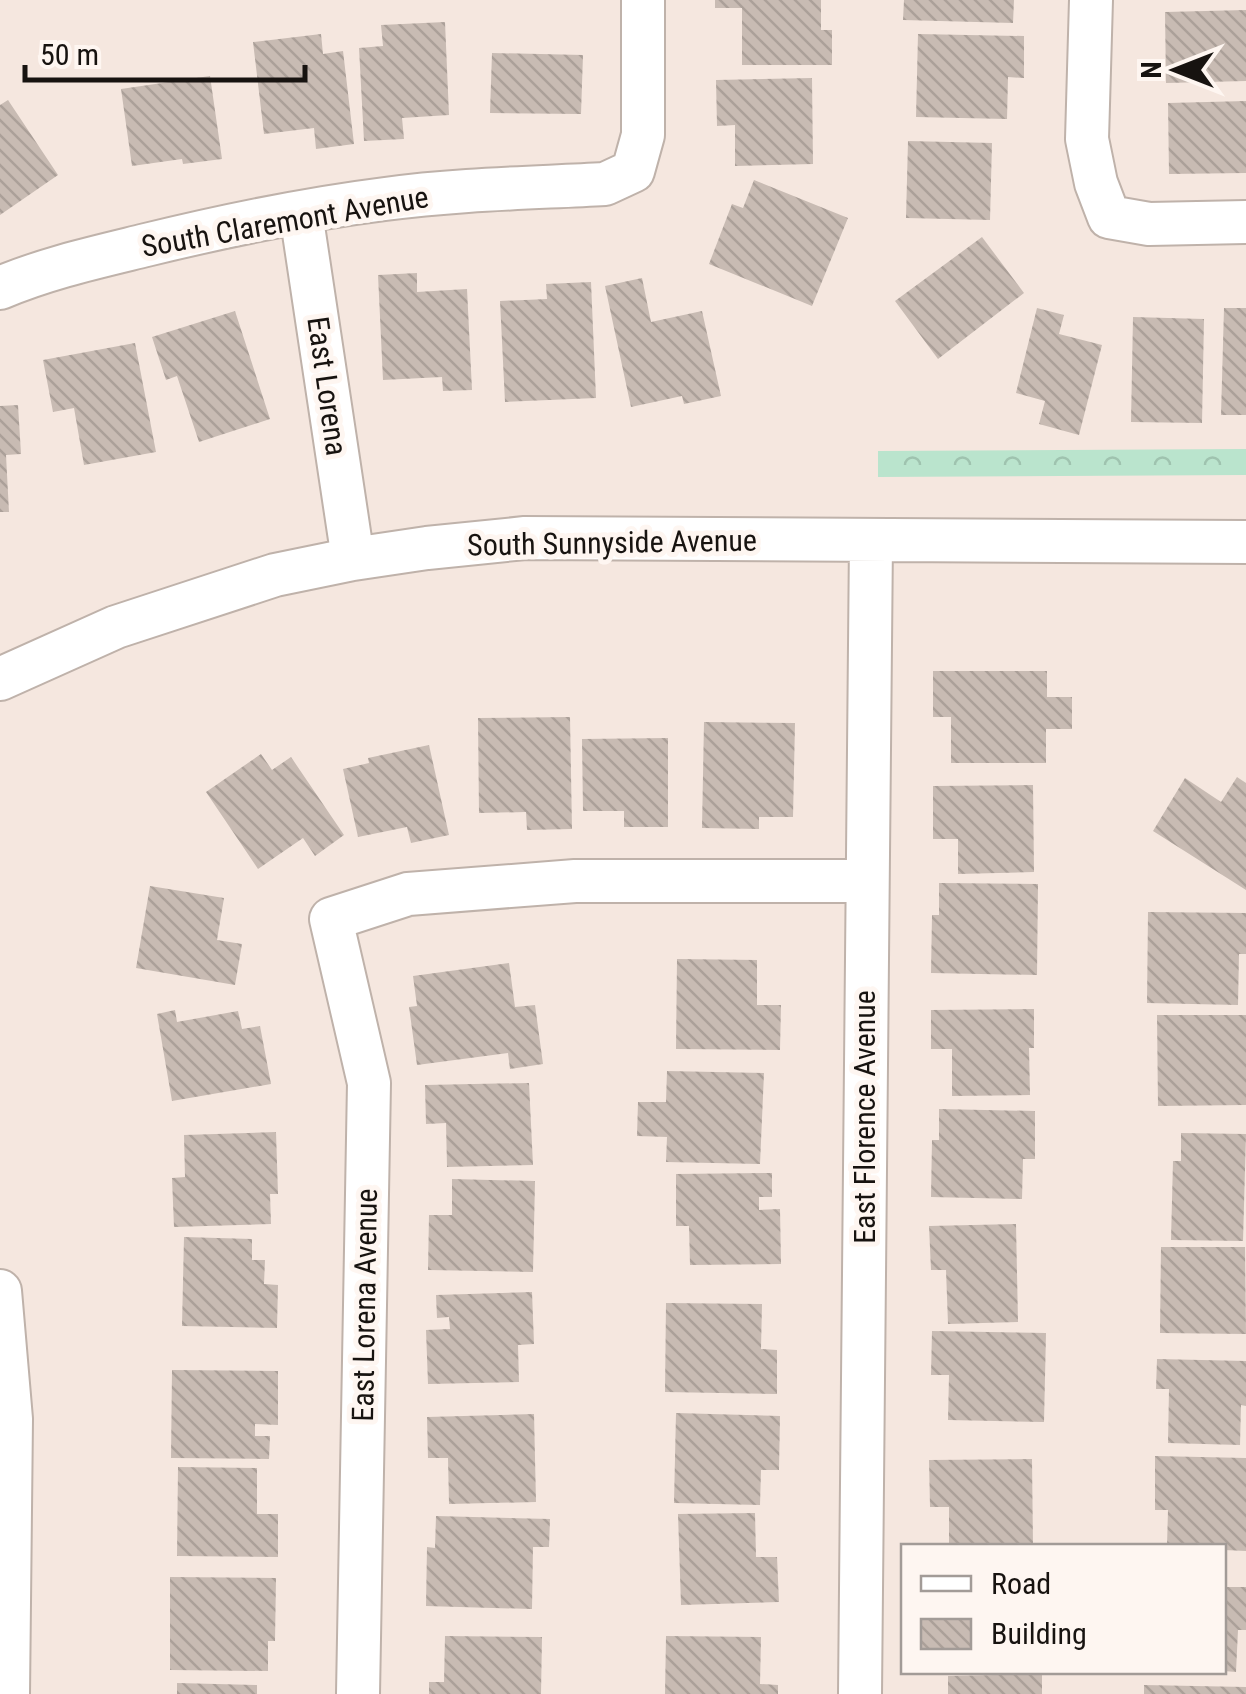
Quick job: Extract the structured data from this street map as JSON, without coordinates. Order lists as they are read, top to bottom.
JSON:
{
  "streets": {
    "street": [
      "South Claremont Avenue",
      "East Lorena",
      "South Sunnyside Avenue",
      "East Florence Avenue",
      "East Lorena Avenue"
    ]
  },
  "crossings": [
    ["South Claremont Avenue", "East Lorena"],
    ["East Lorena", "South Sunnyside Avenue"],
    ["South Sunnyside Avenue", "East Florence Avenue"],
    ["East Florence Avenue", "East Lorena Avenue"]
  ],
  "legend": ["Road", "Building"],
  "scale_bar": "50 m",
  "north": "left"
}
